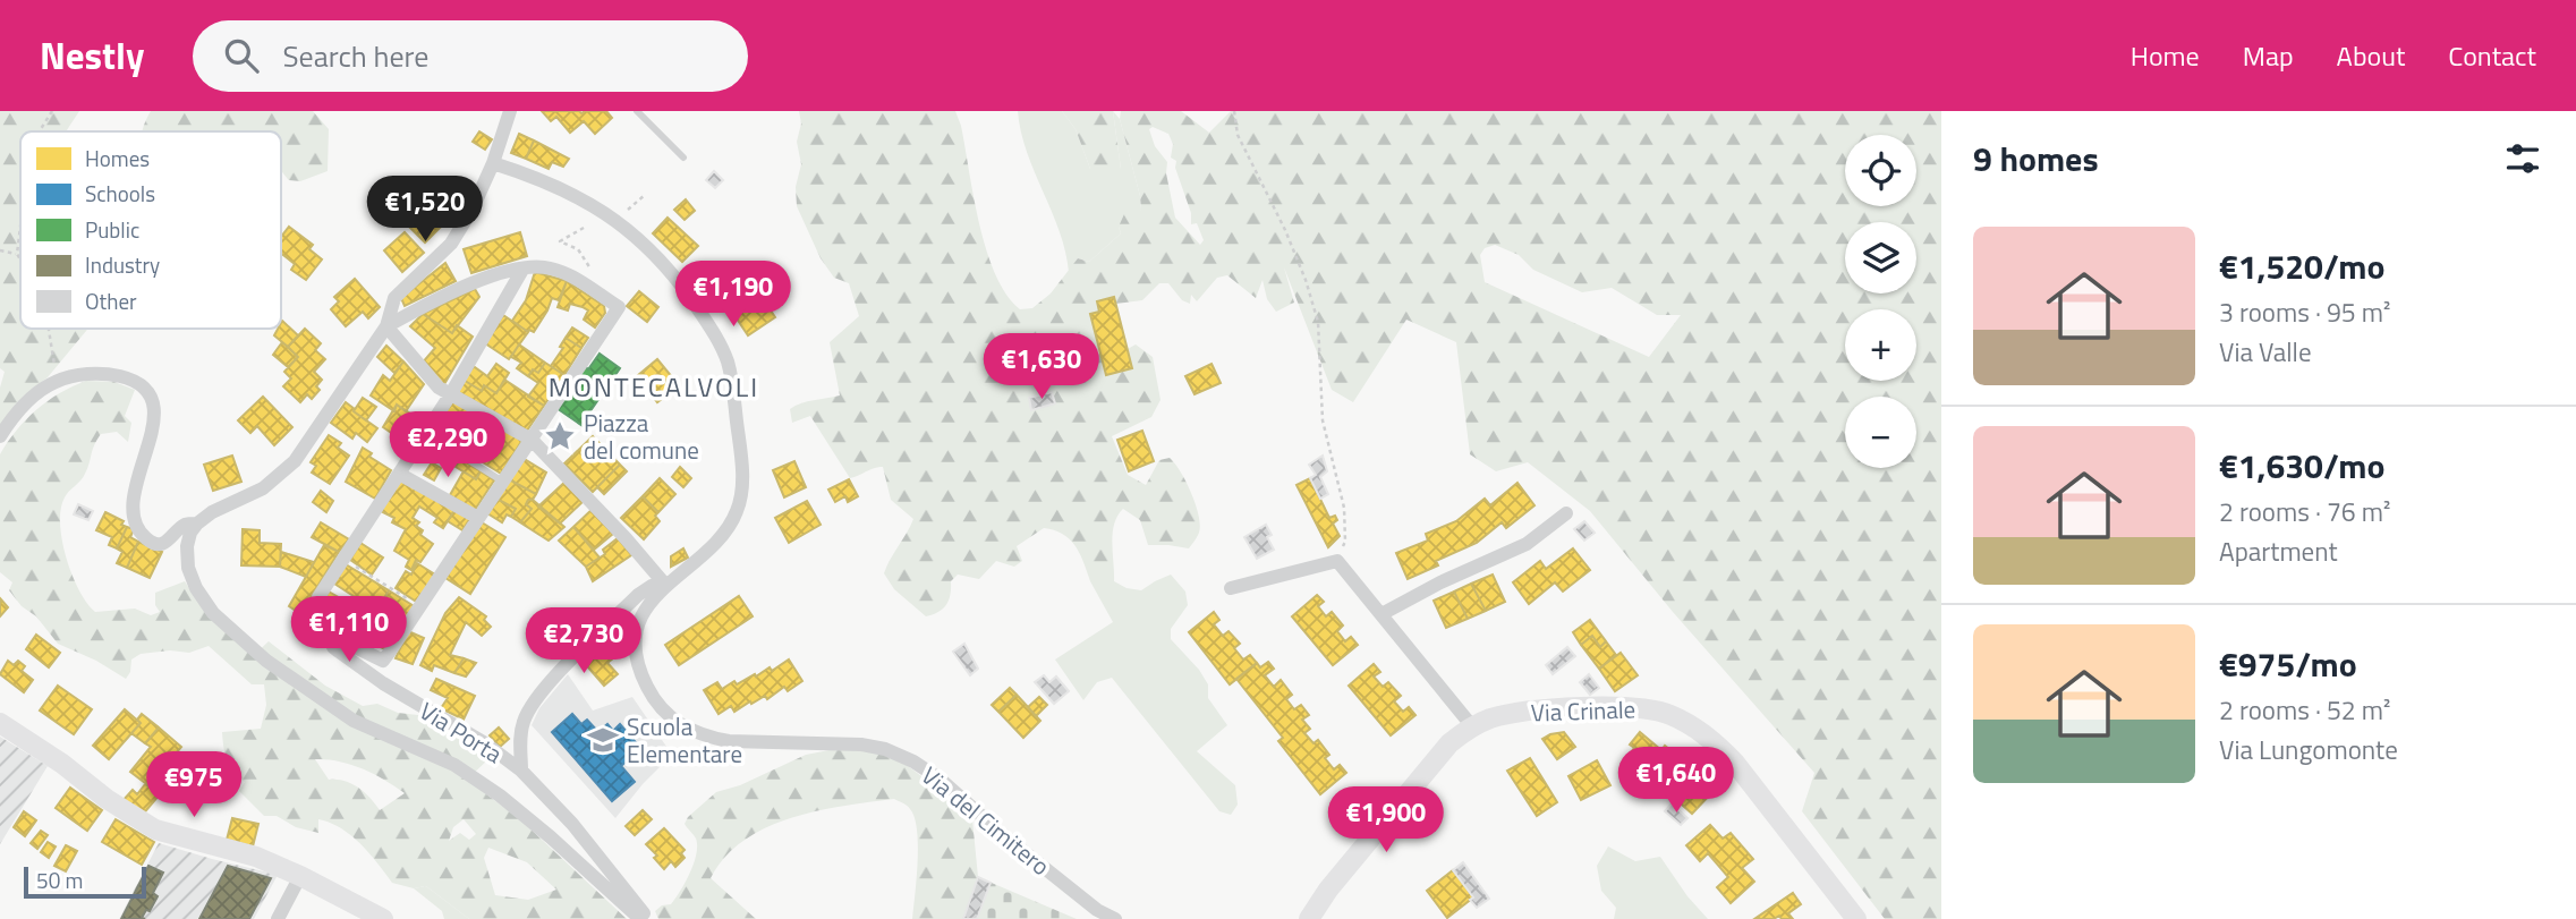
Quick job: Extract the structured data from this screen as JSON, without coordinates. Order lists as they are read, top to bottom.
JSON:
{
  "streets": {
    "street": ["Via Crinale", "Via Porta", "Via del Cimitero"]
  },
  "districts": ["MONTECALVOLI"],
  "places": {
    "place": ["Piazza del comune"],
    "school or university": ["Scuola Elementare"]
  },
  "legend": [
    "Homes",
    "Schools",
    "Public",
    "Industry",
    "Other"
  ],
  "scale_bar": "50 m",
  "page": {
    "header": "Nestly",
    "search": "Search here",
    "nav": [
      "Home",
      "Map",
      "About",
      "Contact"
    ],
    "heading": "9 homes",
    "map_buttons": ["+", "−"],
    "price": [
      "€1,520",
      "€1,190",
      "€1,630",
      "€2,290",
      "€1,110",
      "€2,730",
      "€1,640",
      "€975",
      "€1,900"
    ],
    "list": [
      {
        "name": "€1,520/mo",
        "note": "3 rooms · 95 m² · Via Valle"
      },
      {
        "name": "€1,630/mo",
        "note": "2 rooms · 76 m² · Apartment"
      },
      {
        "name": "€975/mo",
        "note": "2 rooms · 52 m² · Via Lungomonte"
      }
    ],
    "scale": "50 m"
  }
}
